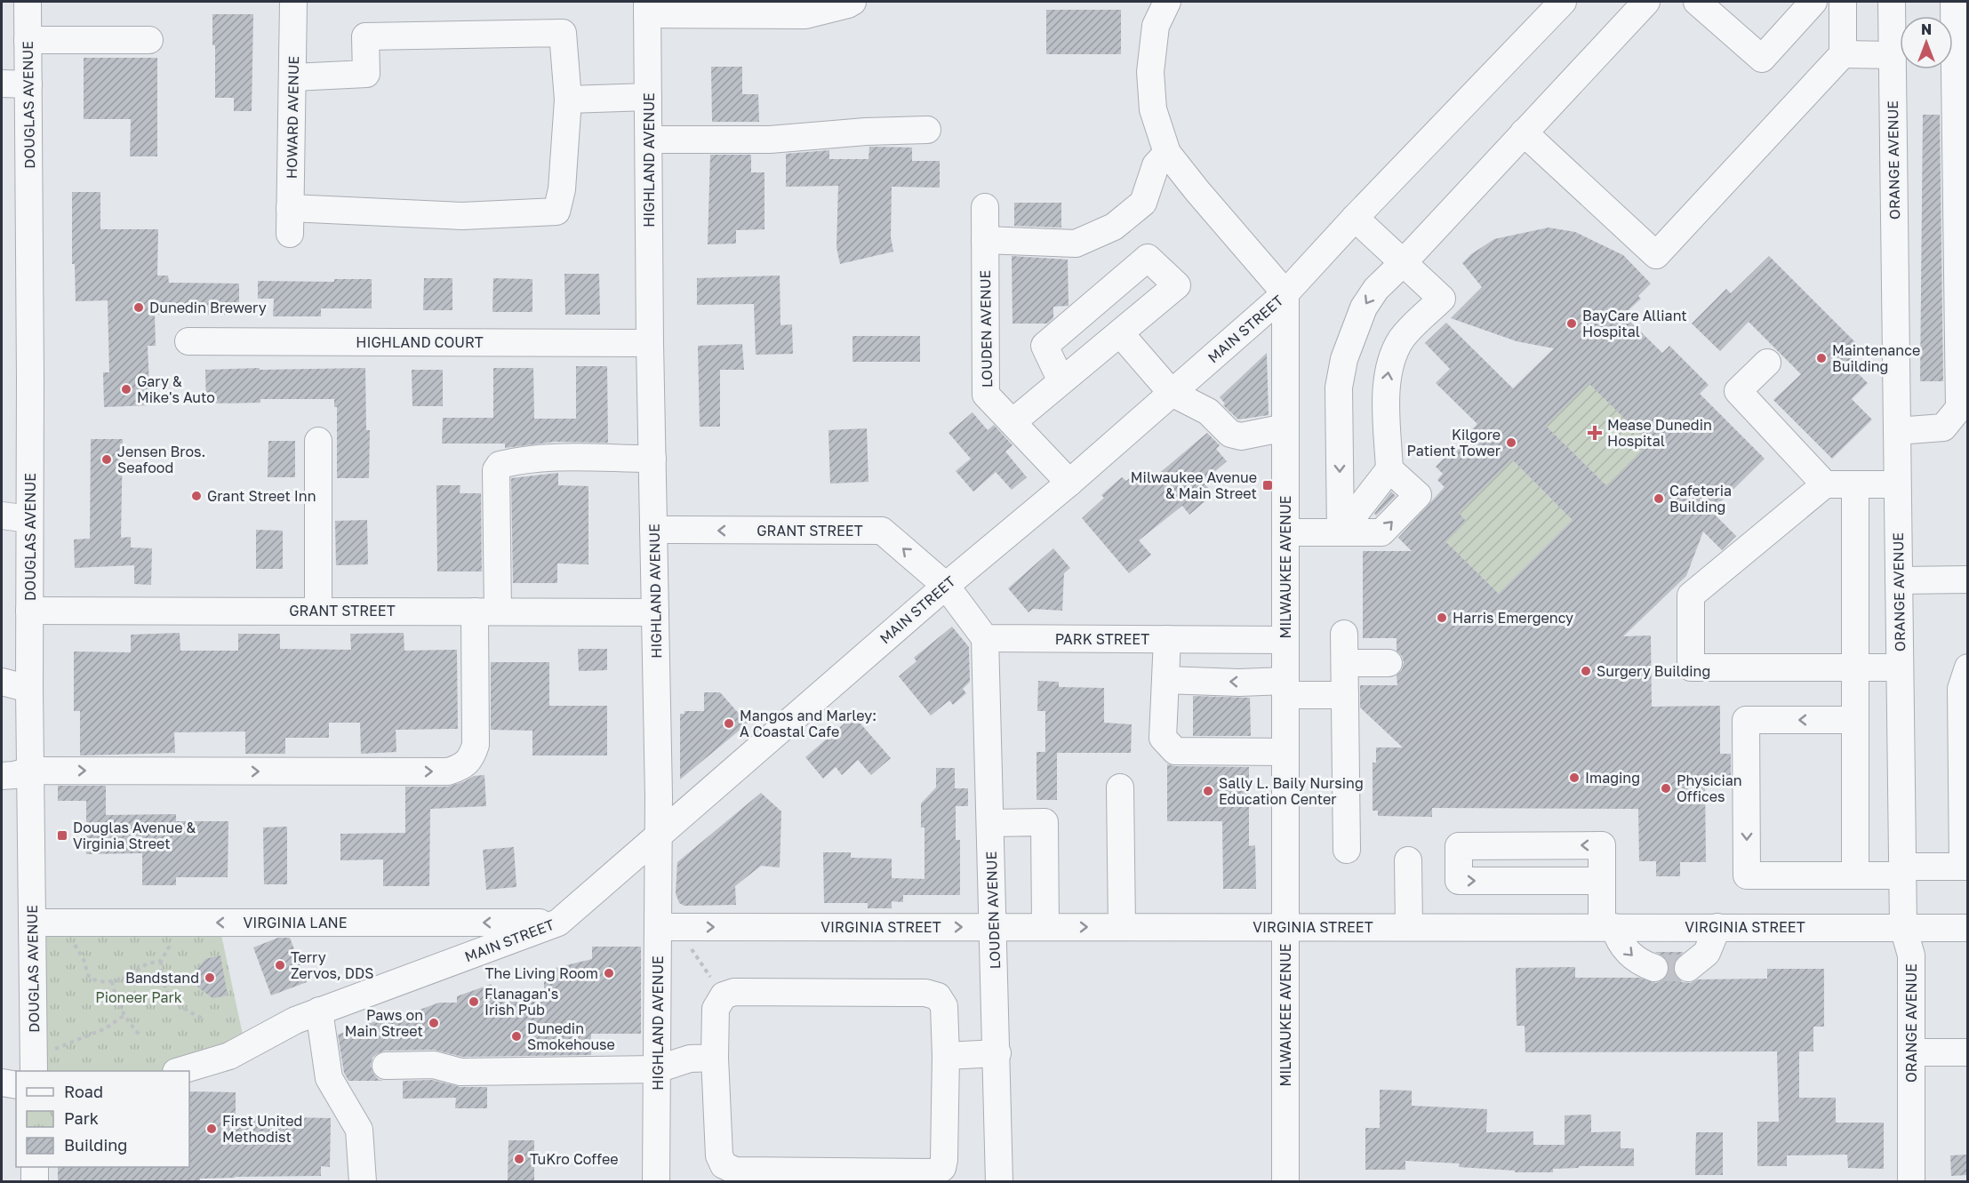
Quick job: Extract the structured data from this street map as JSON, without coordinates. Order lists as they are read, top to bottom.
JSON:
{
  "streets": {
    "street": [
      "DOUGLAS AVENUE",
      "HOWARD AVENUE",
      "HIGHLAND AVENUE",
      "ORANGE AVENUE",
      "LOUDEN AVENUE",
      "MAIN STREET",
      "HIGHLAND COURT",
      "GRANT STREET",
      "MILWAUKEE AVENUE",
      "PARK STREET",
      "VIRGINIA LANE",
      "VIRGINIA STREET"
    ]
  },
  "crossings": [
    ["DOUGLAS AVENUE", "GRANT STREET"],
    ["DOUGLAS AVENUE", "VIRGINIA LANE"],
    ["HIGHLAND AVENUE", "MAIN STREET"],
    ["HIGHLAND AVENUE", "HIGHLAND COURT"],
    ["HIGHLAND AVENUE", "GRANT STREET"],
    ["HIGHLAND AVENUE", "VIRGINIA STREET"],
    ["ORANGE AVENUE", "VIRGINIA STREET"],
    ["LOUDEN AVENUE", "MAIN STREET"],
    ["LOUDEN AVENUE", "PARK STREET"],
    ["LOUDEN AVENUE", "VIRGINIA STREET"],
    ["MAIN STREET", "GRANT STREET"],
    ["MAIN STREET", "MILWAUKEE AVENUE"],
    ["MAIN STREET", "VIRGINIA LANE"],
    ["MILWAUKEE AVENUE", "PARK STREET"],
    ["MILWAUKEE AVENUE", "VIRGINIA STREET"]
  ],
  "parks": ["Pioneer Park"],
  "places": {
    "other": [
      "Dunedin Brewery",
      "BayCare Alliant Hospital",
      "Maintenance Building",
      "Gary & Mike's Auto",
      "Kilgore Patient Tower",
      "Jensen Bros. Seafood",
      "Grant Street Inn",
      "Cafeteria Building",
      "Harris Emergency",
      "Surgery Building",
      "Mangos and Marley: A Coastal Cafe",
      "Imaging",
      "Physician Offices",
      "Sally L. Baily Nursing Education Center",
      "Terry Zervos, DDS",
      "The Living Room",
      "Bandstand",
      "Flanagan's Irish Pub",
      "Paws on Main Street",
      "Dunedin Smokehouse",
      "First United Methodist",
      "TuKro Coffee"
    ],
    "health": ["Mease Dunedin Hospital"],
    "transit": ["Milwaukee Avenue & Main Street", "Douglas Avenue & Virginia Street"]
  },
  "legend": ["Road", "Park", "Building"],
  "north": "top"
}
